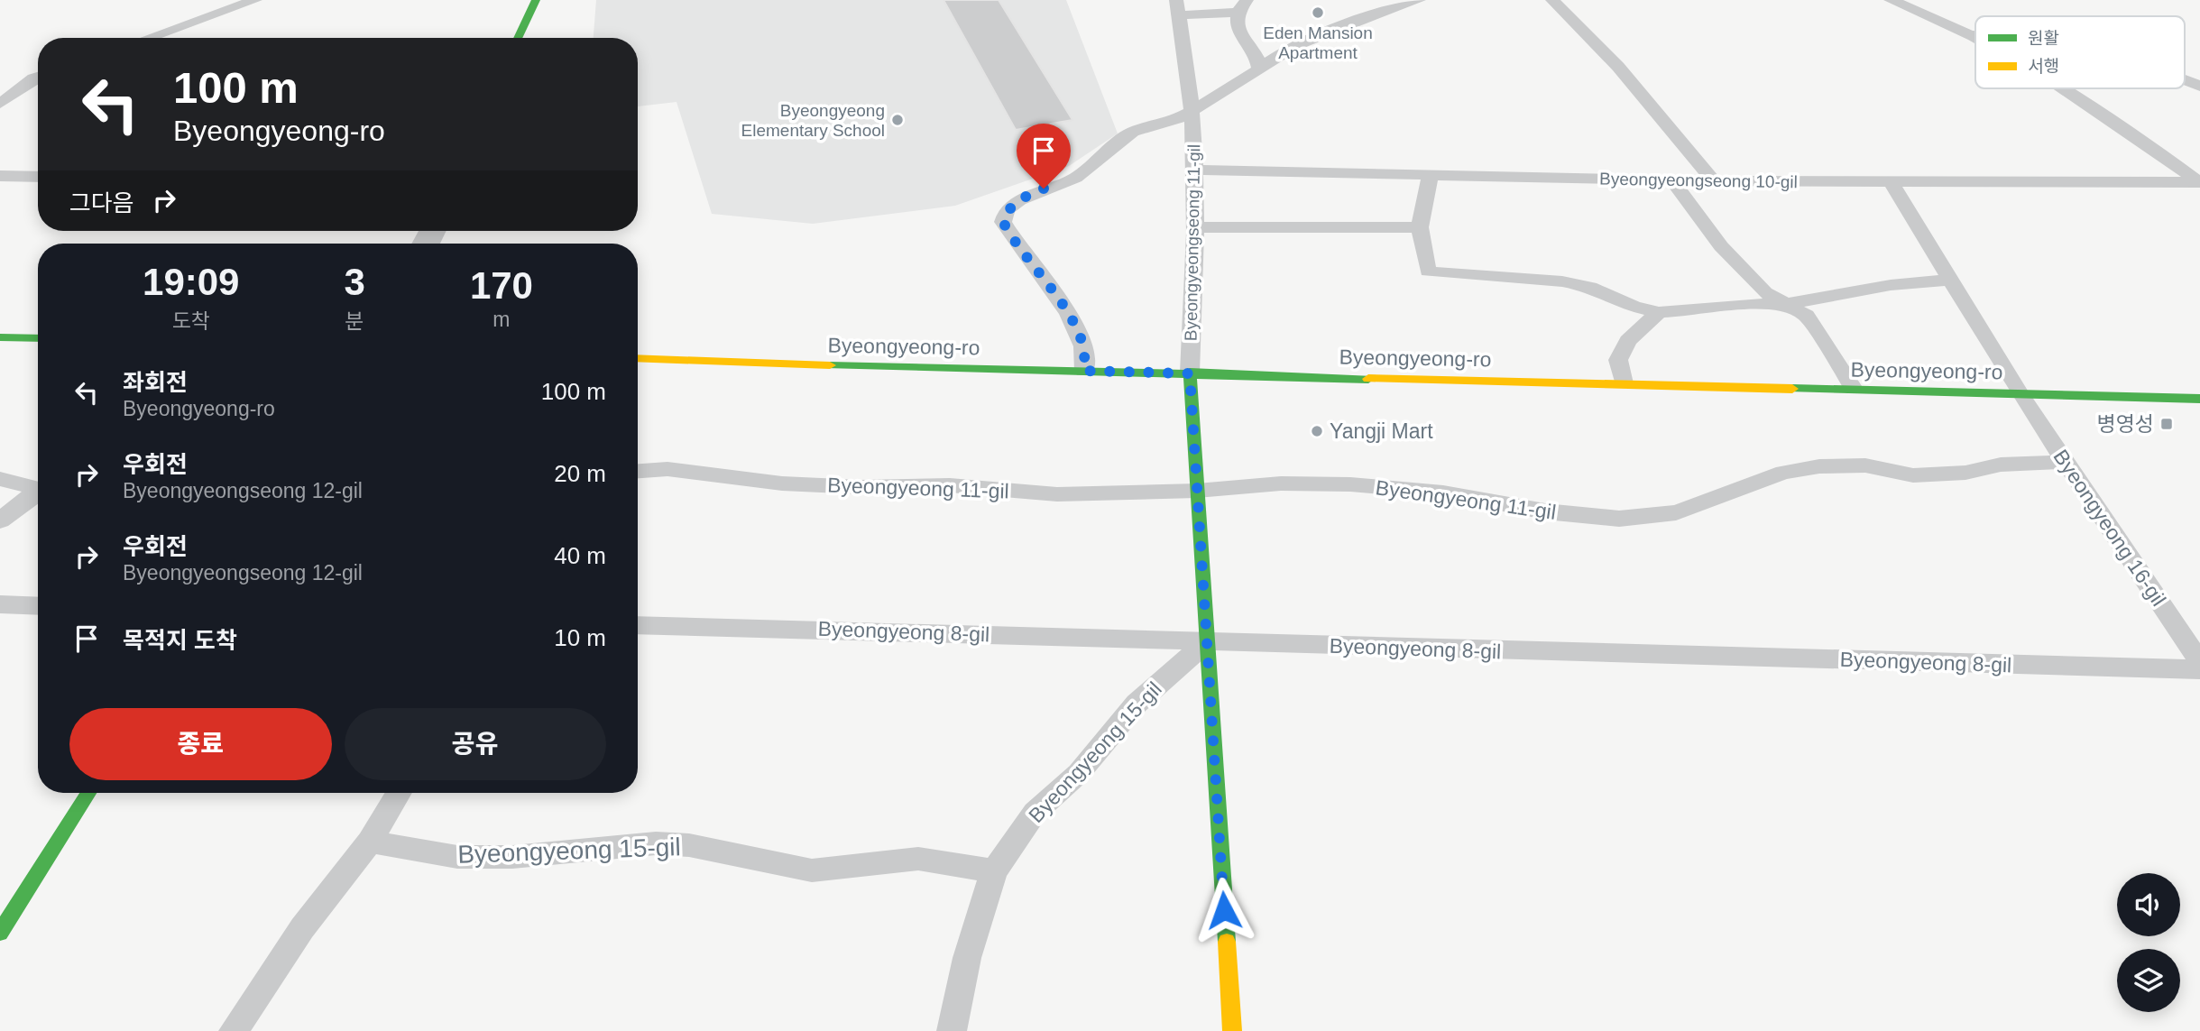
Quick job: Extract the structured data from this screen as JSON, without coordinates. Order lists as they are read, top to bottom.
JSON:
{
  "streets": {
    "street": ["Byeongyeong-ro"],
    "lane": [
      "Byeongyeongseong 10-gil",
      "Byeongyeongseong 11-gil",
      "Byeongyeong 11-gil",
      "Byeongyeong 16-gil",
      "Byeongyeong 8-gil",
      "Byeongyeong 15-gil"
    ]
  },
  "crossings": [
    ["Byeongyeongseong 10-gil", "Byeongyeongseong 11-gil"],
    ["Byeongyeongseong 10-gil", "Byeongyeong 16-gil"],
    ["Byeongyeongseong 11-gil", "Byeongyeong-ro"],
    ["Byeongyeong-ro", "Byeongyeong 16-gil"],
    ["Byeongyeong 11-gil", "Byeongyeong 16-gil"],
    ["Byeongyeong 8-gil", "Byeongyeong 15-gil"]
  ],
  "places": {
    "other": ["Eden Mansion Apartment", "Byeongyeong Elementary School", "Yangji Mart"],
    "transit": ["병영성"]
  },
  "legend": ["원활", "서행"],
  "page": {
    "turn": ["100 m", "Byeongyeong-ro"],
    "then": "그다음",
    "eta": [
      "19:09",
      "도착",
      "3",
      "분",
      "170",
      "m"
    ],
    "list": [
      {
        "name": "좌회전",
        "note": "Byeongyeong-ro",
        "value": "100 m"
      },
      {
        "name": "우회전",
        "note": "Byeongyeongseong 12-gil",
        "value": "20 m"
      },
      {
        "name": "우회전",
        "note": "Byeongyeongseong 12-gil",
        "value": "40 m"
      },
      {
        "name": "목적지 도착",
        "value": "10 m"
      }
    ],
    "buttons": ["종료", "공유"]
  }
}
